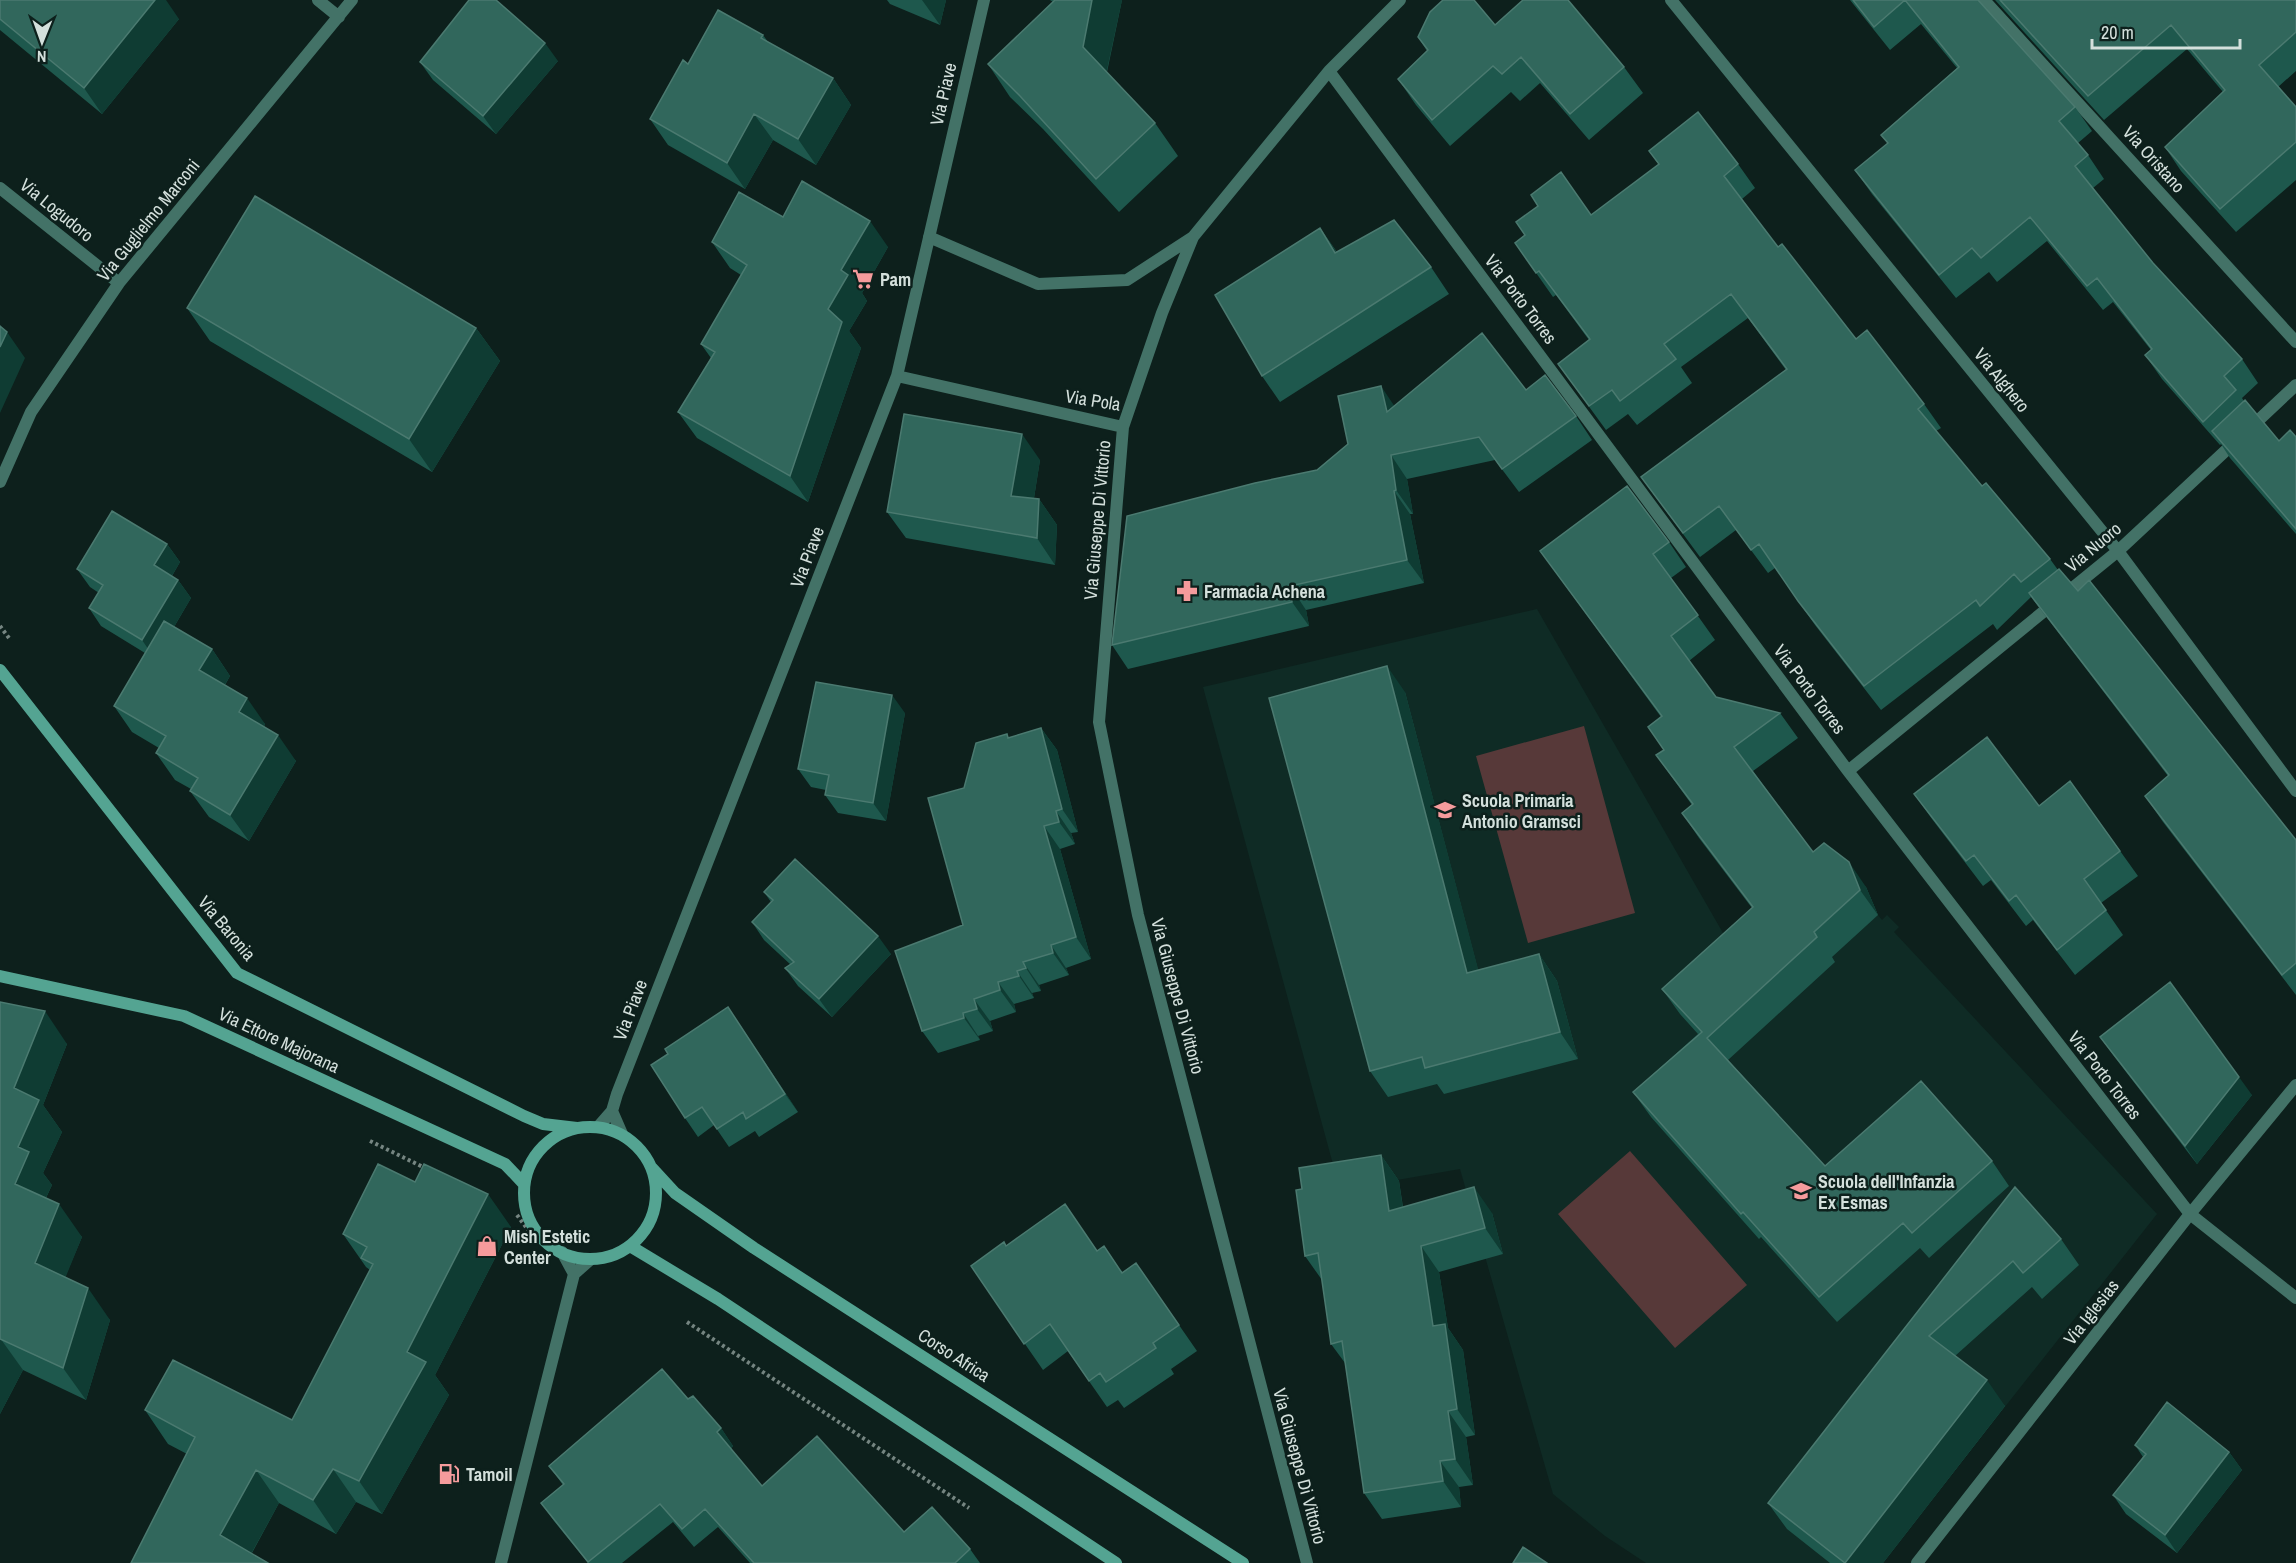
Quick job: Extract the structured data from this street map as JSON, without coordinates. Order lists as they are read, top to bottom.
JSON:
{
  "streets": {
    "street": [
      "Via Piave",
      "Via Oristano",
      "Via Logudoro",
      "Via Guglielmo Marconi",
      "Via Porto Torres",
      "Via Alghero",
      "Via Pola",
      "Via Giuseppe Di Vittorio",
      "Via Nuoro",
      "Via Baronia",
      "Via Ettore Majorana",
      "Via Iglesias",
      "Corso Africa"
    ]
  },
  "crossings": [
    ["Via Piave", "Via Pola"],
    ["Via Piave", "Via Baronia"],
    ["Via Piave", "Via Ettore Majorana"],
    ["Via Piave", "Corso Africa"],
    ["Via Logudoro", "Via Guglielmo Marconi"],
    ["Via Porto Torres", "Via Pola"],
    ["Via Porto Torres", "Via Nuoro"],
    ["Via Porto Torres", "Via Iglesias"],
    ["Via Alghero", "Via Nuoro"],
    ["Via Pola", "Via Giuseppe Di Vittorio"],
    ["Via Baronia", "Via Ettore Majorana"],
    ["Via Baronia", "Corso Africa"],
    ["Via Ettore Majorana", "Corso Africa"]
  ],
  "places": {
    "supermarket": ["Pam"],
    "pharmacy": ["Farmacia Achena"],
    "school or university": ["Scuola Primaria Antonio Gramsci", "Scuola dell'Infanzia Ex Esmas"],
    "shop": ["Mish Estetic Center"],
    "fuel station": ["Tamoil"]
  },
  "scale_bar": "20 m",
  "north": "bottom"
}
